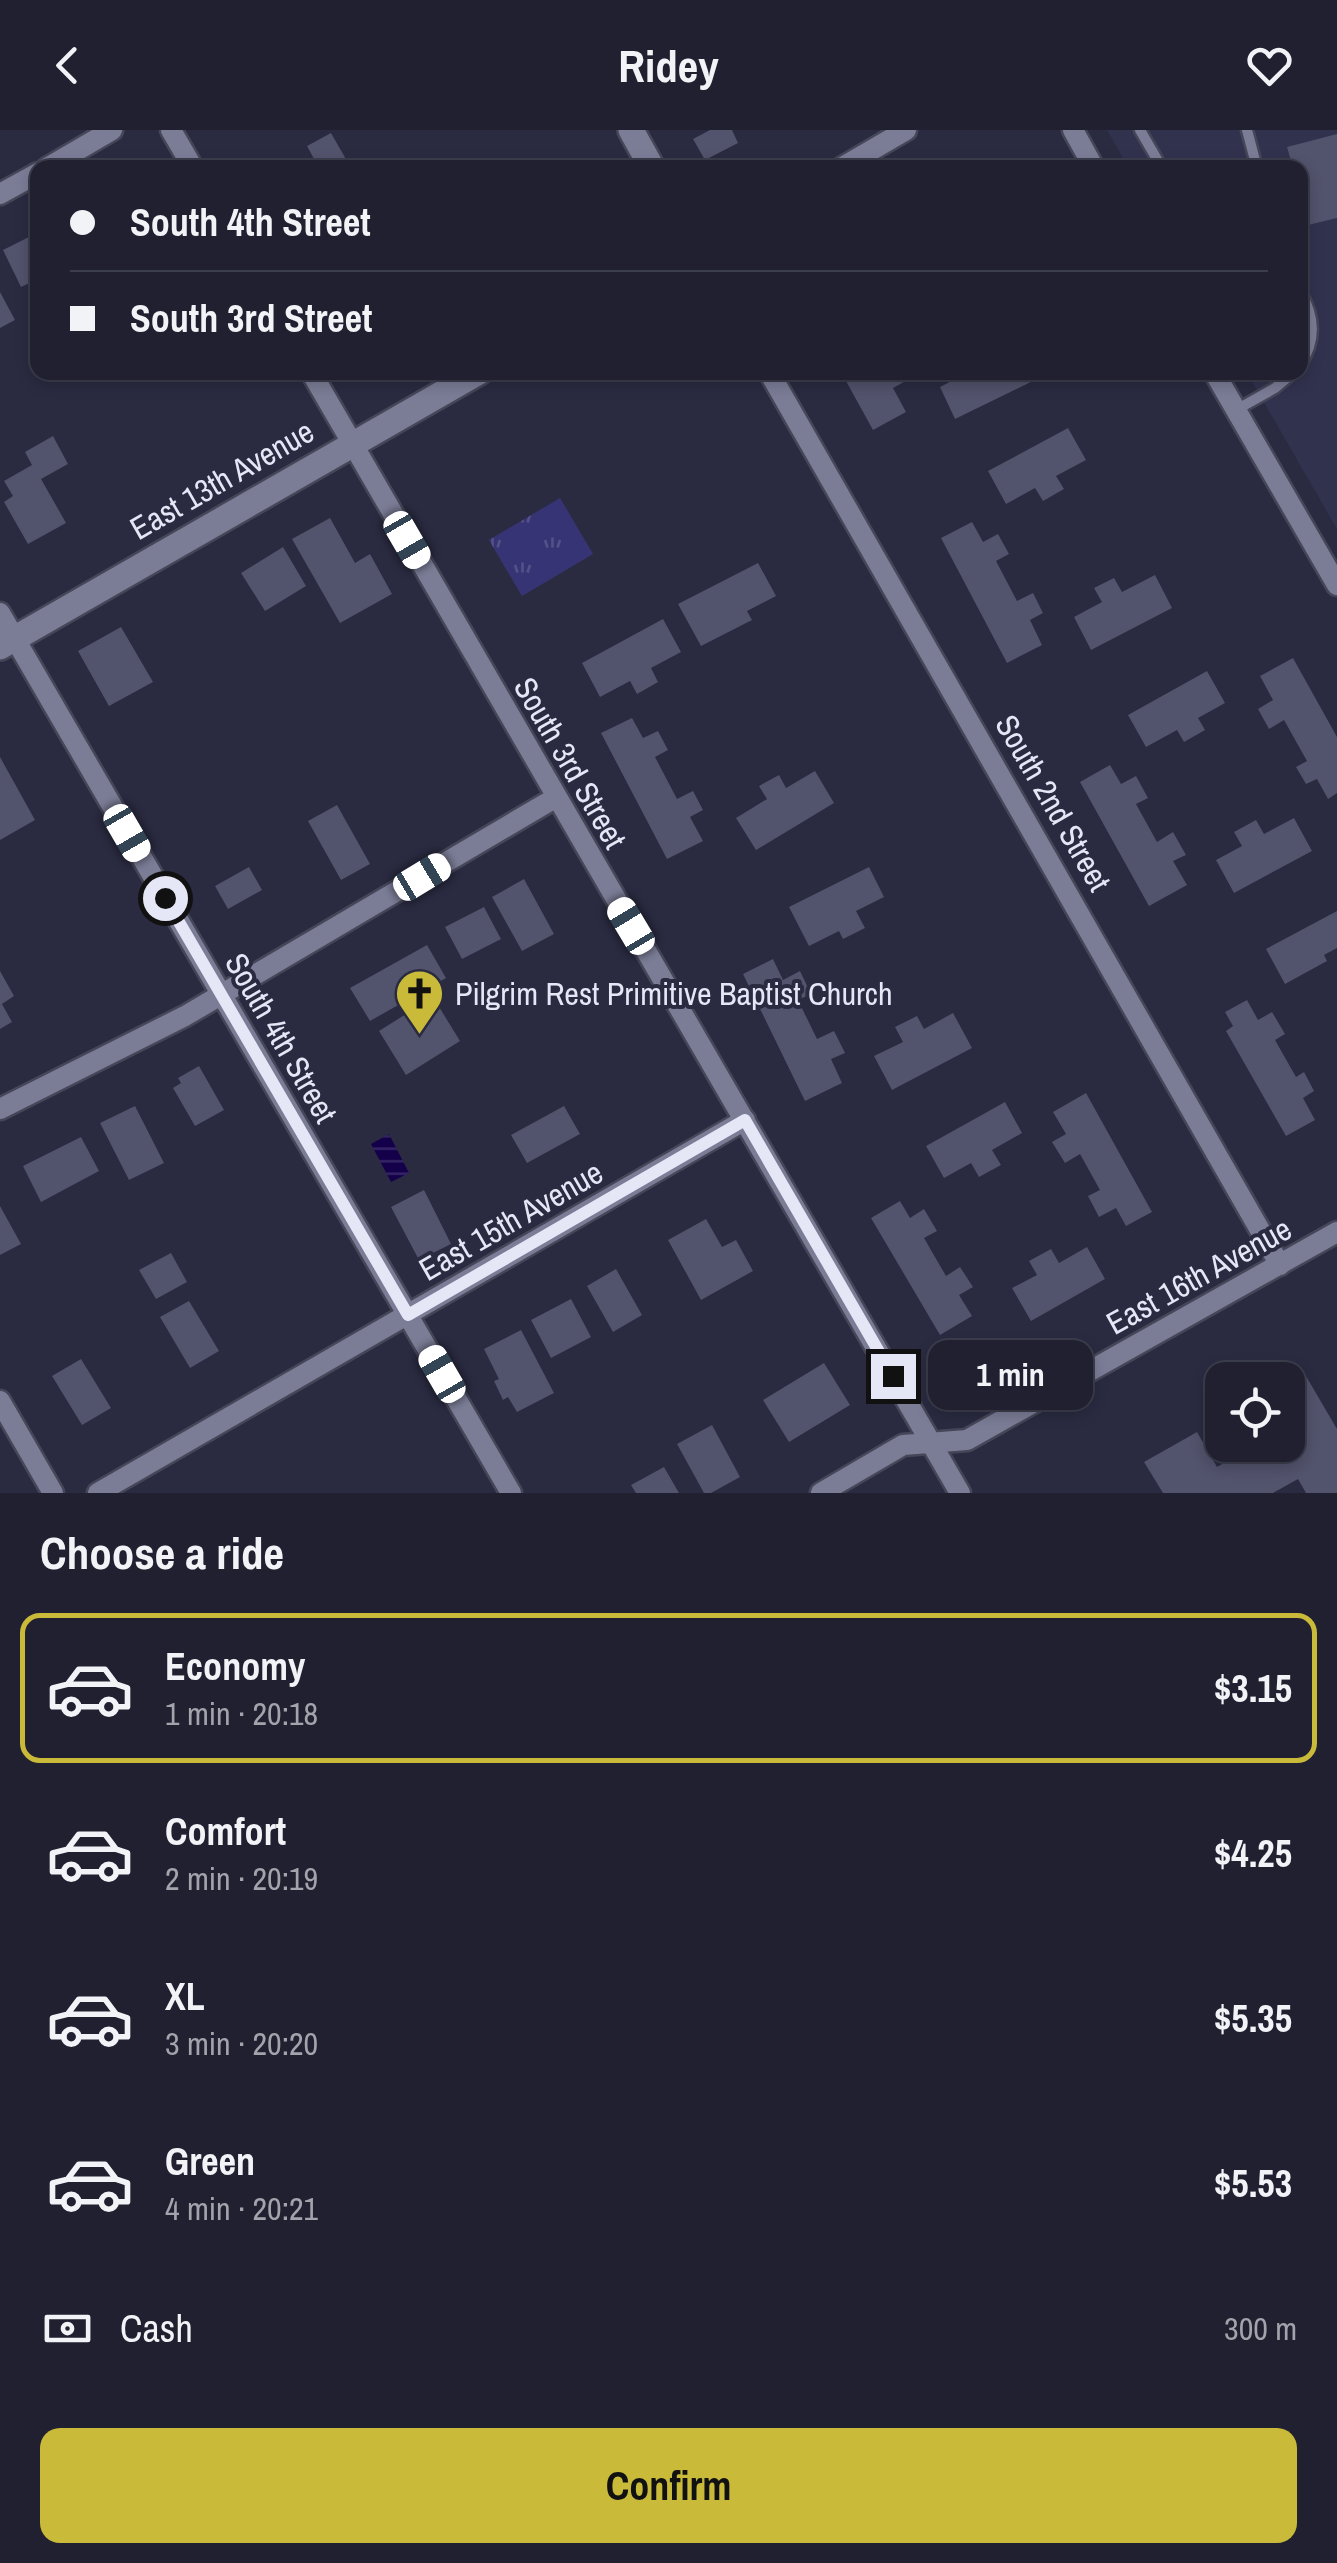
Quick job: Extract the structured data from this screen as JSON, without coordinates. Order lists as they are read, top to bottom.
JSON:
{
  "streets": {
    "street": [
      "East 13th Avenue",
      "South 3rd Street",
      "South 2nd Street",
      "South 4th Street",
      "East 15th Avenue",
      "East 16th Avenue"
    ]
  },
  "crossings": [
    ["East 13th Avenue", "South 3rd Street"],
    ["East 13th Avenue", "South 4th Street"],
    ["South 3rd Street", "East 15th Avenue"],
    ["South 3rd Street", "East 16th Avenue"],
    ["South 2nd Street", "East 16th Avenue"],
    ["South 4th Street", "East 15th Avenue"]
  ],
  "places": {
    "church": ["Pilgrim Rest Primitive Baptist Church"]
  },
  "page": {
    "header": "Ridey",
    "banner": ["South 4th Street", "South 3rd Street"],
    "bubble": "1 min",
    "heading": "Choose a ride",
    "list": [
      {
        "name": "Economy",
        "note": "1 min · 20:18",
        "value": "$3.15"
      },
      {
        "name": "Comfort",
        "note": "2 min · 20:19",
        "value": "$4.25"
      },
      {
        "name": "XL",
        "note": "3 min · 20:20",
        "value": "$5.35"
      },
      {
        "name": "Green",
        "note": "4 min · 20:21",
        "value": "$5.53"
      }
    ],
    "pay": ["Cash", "300 m"],
    "buttons": "Confirm"
  }
}
